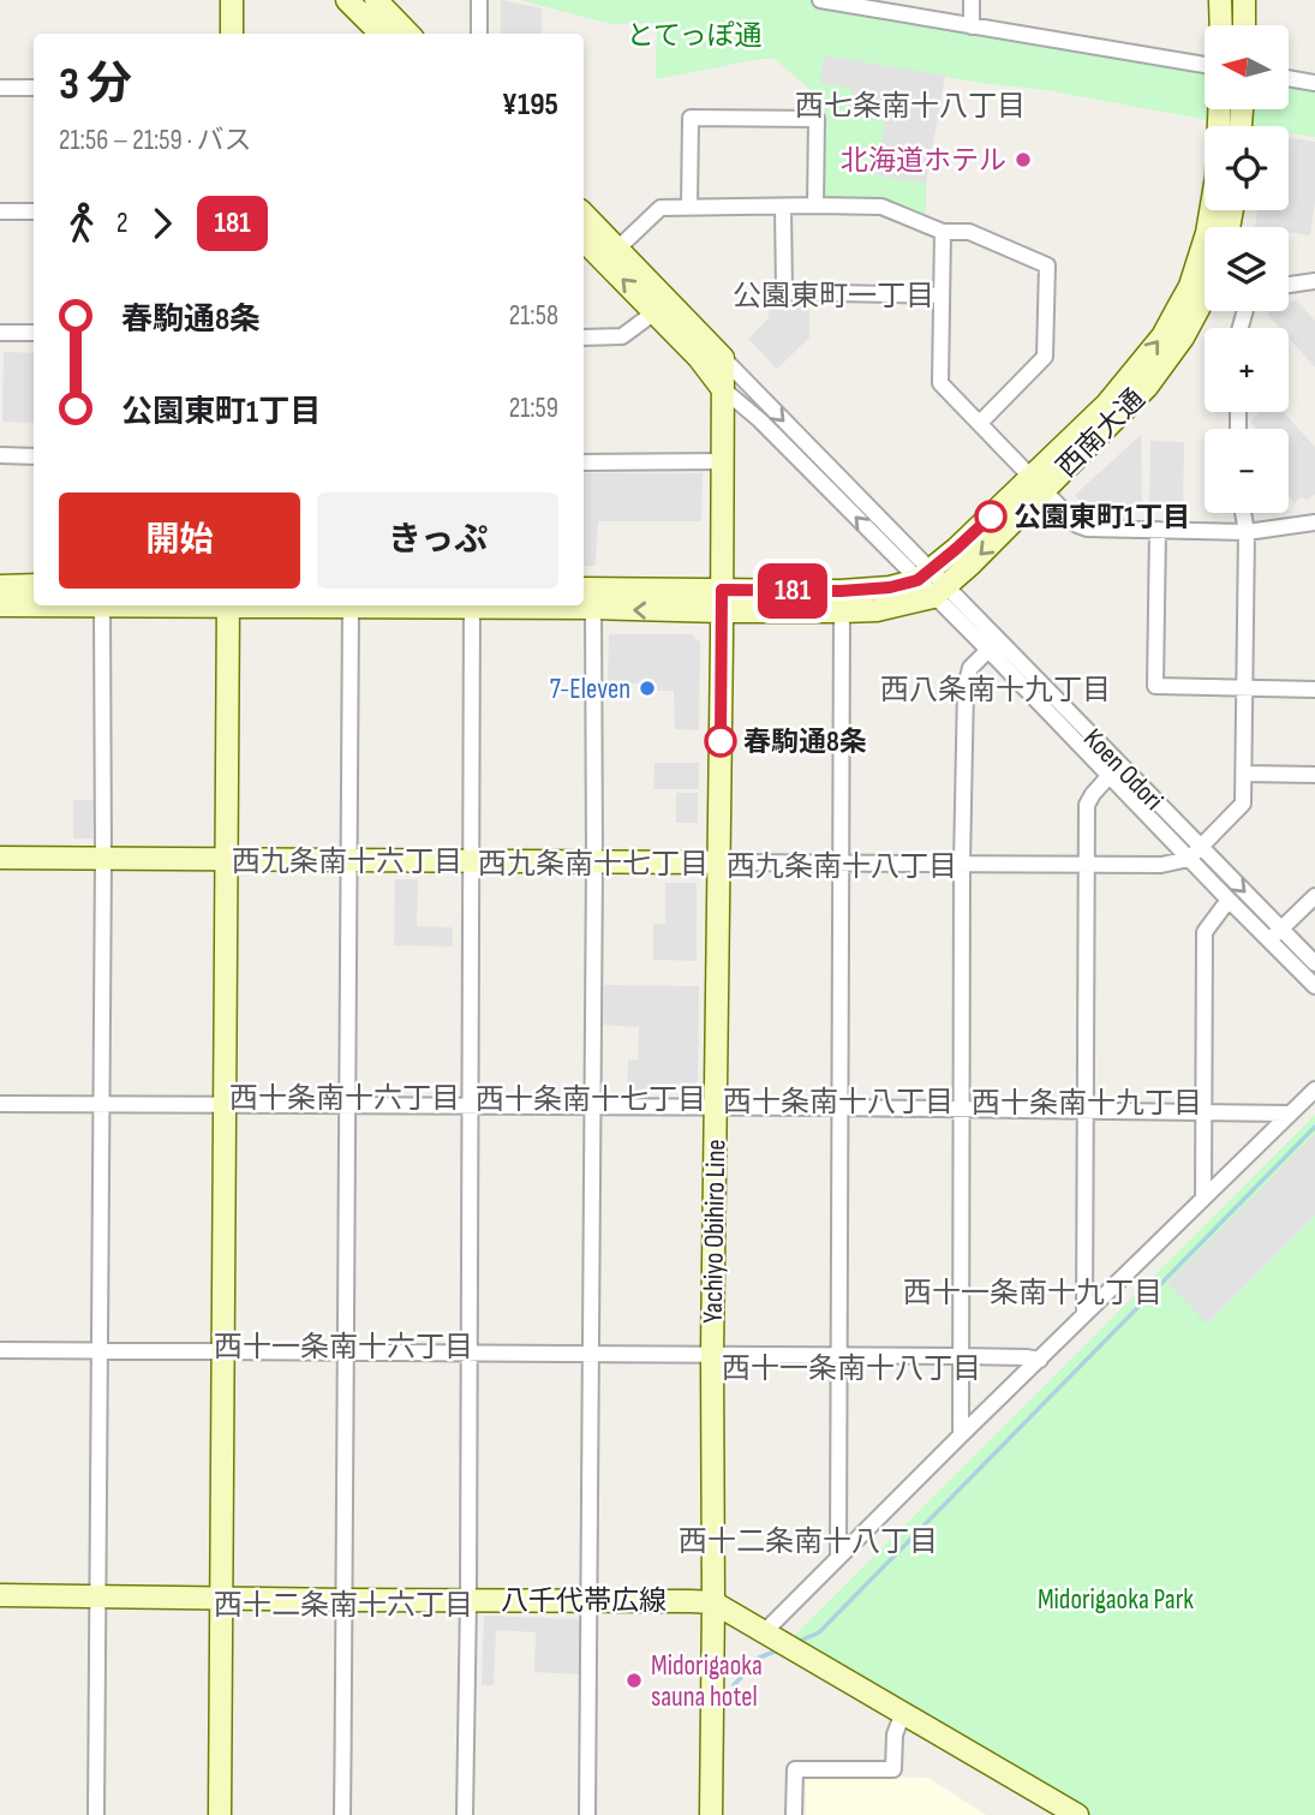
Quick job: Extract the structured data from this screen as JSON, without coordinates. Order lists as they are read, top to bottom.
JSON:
{
  "streets": {
    "street": [
      "西南大通",
      "Koen Odori",
      "Yachiyo Obihiro Line",
      "八千代帯広線"
    ]
  },
  "crossings": [
    ["西南大通", "Koen Odori"],
    ["西南大通", "Yachiyo Obihiro Line"],
    ["Koen Odori", "Yachiyo Obihiro Line"],
    ["Yachiyo Obihiro Line", "八千代帯広線"]
  ],
  "districts": [
    "西七条南十八丁目",
    "公園東町一丁目",
    "西八条南十九丁目",
    "西九条南十六丁目",
    "西九条南十七丁目",
    "西九条南十八丁目",
    "西十条南十六丁目",
    "西十条南十七丁目",
    "西十条南十八丁目",
    "西十条南十九丁目",
    "西十一条南十九丁目",
    "西十一条南十六丁目",
    "西十一条南十八丁目",
    "西十二条南十八丁目",
    "西十二条南十六丁目"
  ],
  "parks": ["とてっぽ通", "Midorigaoka Park"],
  "places": [
    "北海道ホテル",
    "公園東町1丁目",
    "7-Eleven",
    "春駒通8条",
    "Midorigaoka sauna hotel"
  ],
  "lines": ["bus line 181"],
  "north": "left",
  "page": {
    "on_map": "181",
    "map_buttons": ["+", "−"],
    "heading": ["3 分", "21:56 – 21:59 · バス", "¥195"],
    "legs": ["2", "181"],
    "list": [
      {
        "name": "春駒通8条",
        "value": "21:58"
      },
      {
        "name": "公園東町1丁目",
        "value": "21:59"
      }
    ],
    "buttons": ["開始", "きっぷ"]
  }
}
